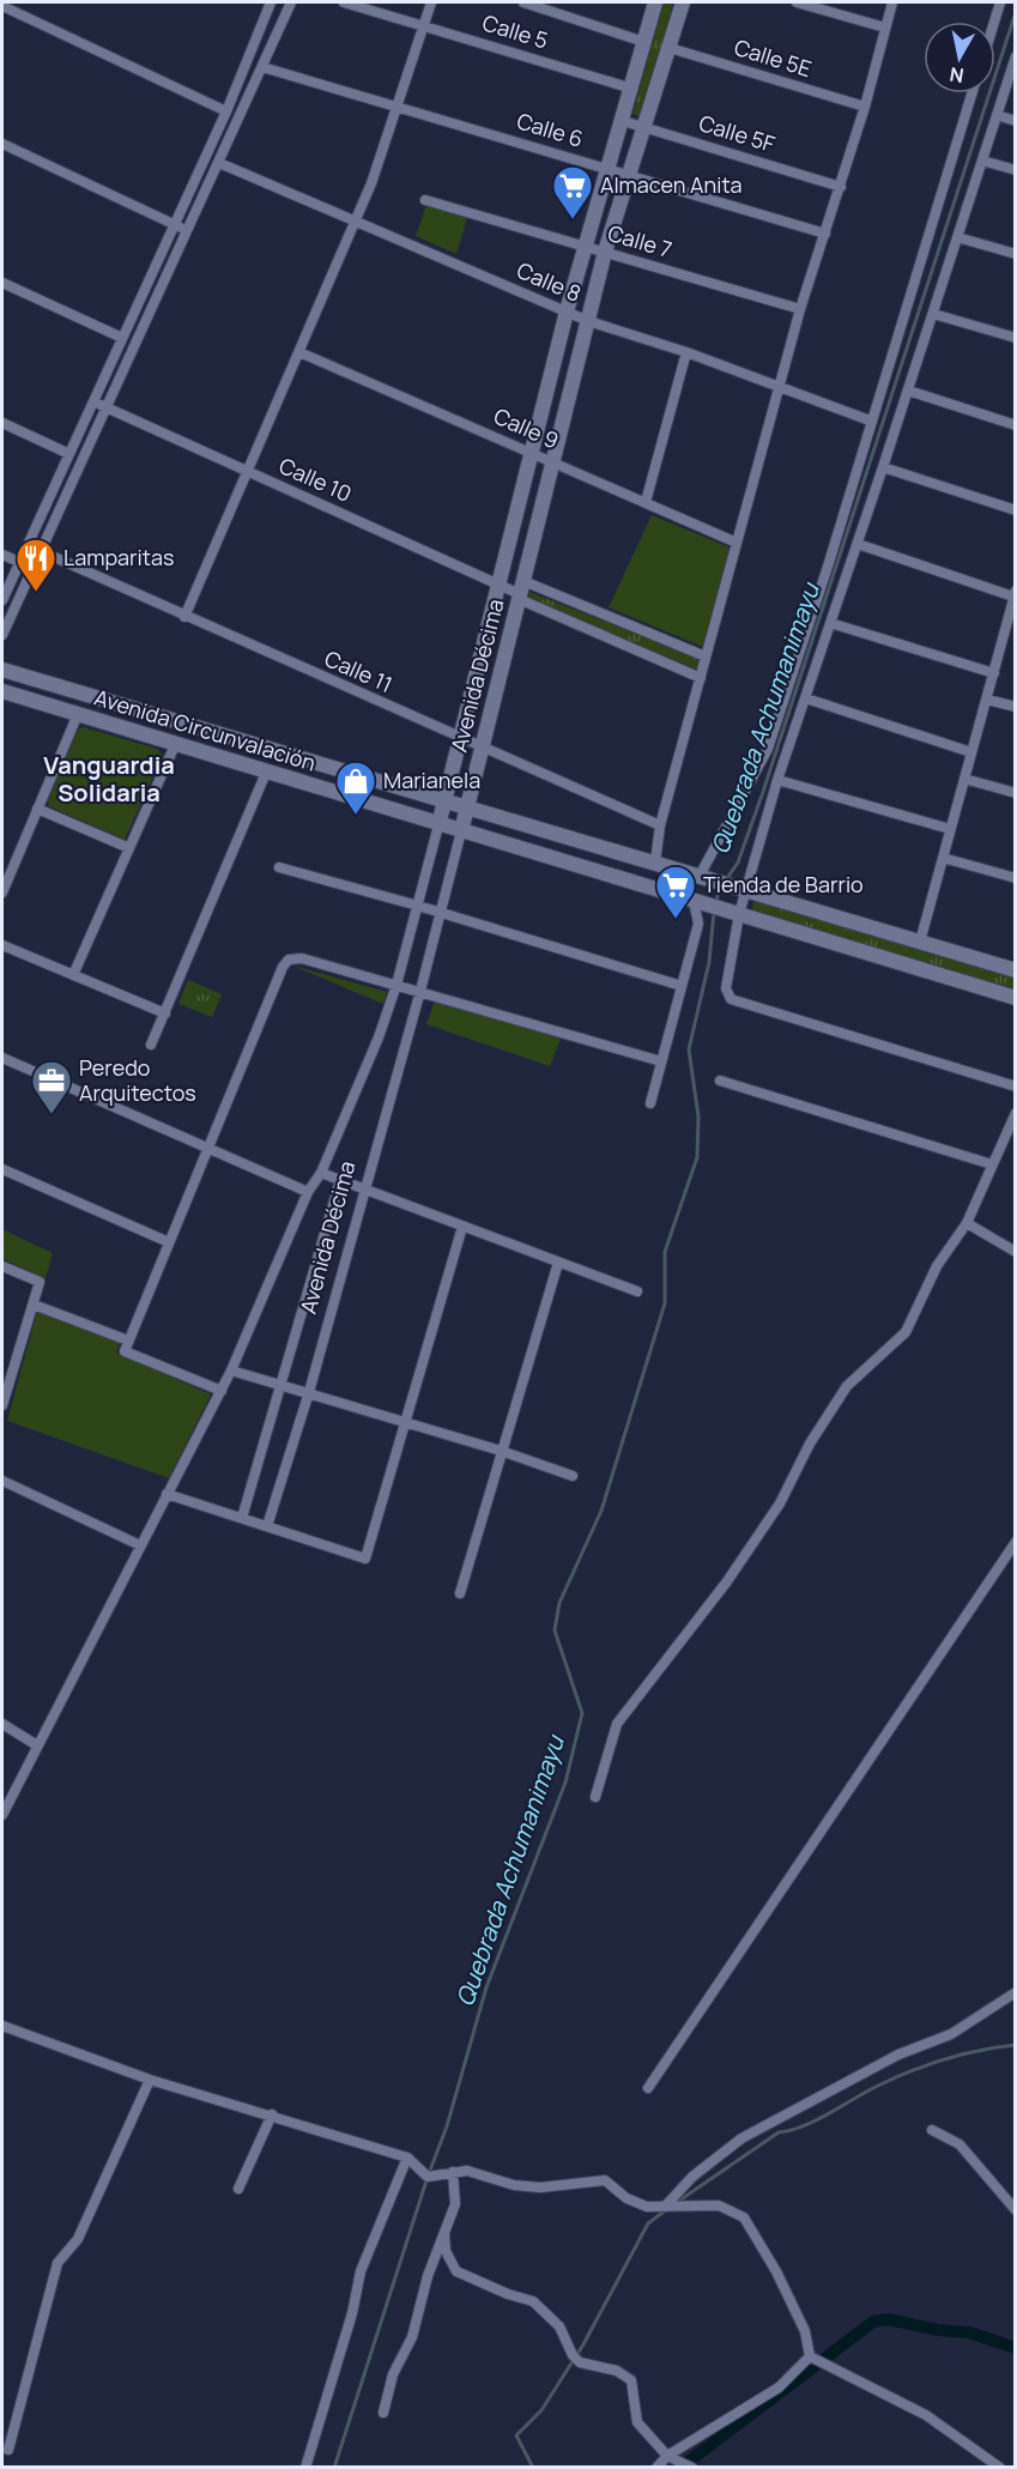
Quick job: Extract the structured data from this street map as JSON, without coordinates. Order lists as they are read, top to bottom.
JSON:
{
  "streets": {
    "main road": ["Avenida Décima", "Avenida Circunvalación"],
    "street": [
      "Calle 5",
      "Calle 5E",
      "Calle 6",
      "Calle 5F",
      "Calle 7",
      "Calle 8",
      "Calle 9",
      "Calle 10",
      "Calle 11"
    ]
  },
  "crossings": [
    ["Calle 5", "Avenida Décima"],
    ["Calle 5E", "Avenida Décima"],
    ["Calle 6", "Avenida Décima"],
    ["Calle 5F", "Avenida Décima"],
    ["Calle 7", "Avenida Décima"],
    ["Calle 8", "Avenida Décima"],
    ["Calle 9", "Avenida Décima"],
    ["Calle 10", "Avenida Décima"],
    ["Calle 11", "Avenida Décima"],
    ["Avenida Décima", "Avenida Circunvalación"]
  ],
  "districts": ["Vanguardia Solidaria"],
  "water": ["Quebrada Achumanimayu"],
  "places": {
    "supermarket": ["Almacen Anita", "Tienda de Barrio"],
    "restaurant": ["Lamparitas"],
    "shop": ["Marianela"],
    "office": ["Peredo Arquitectos"]
  },
  "north": "bottom"
}
